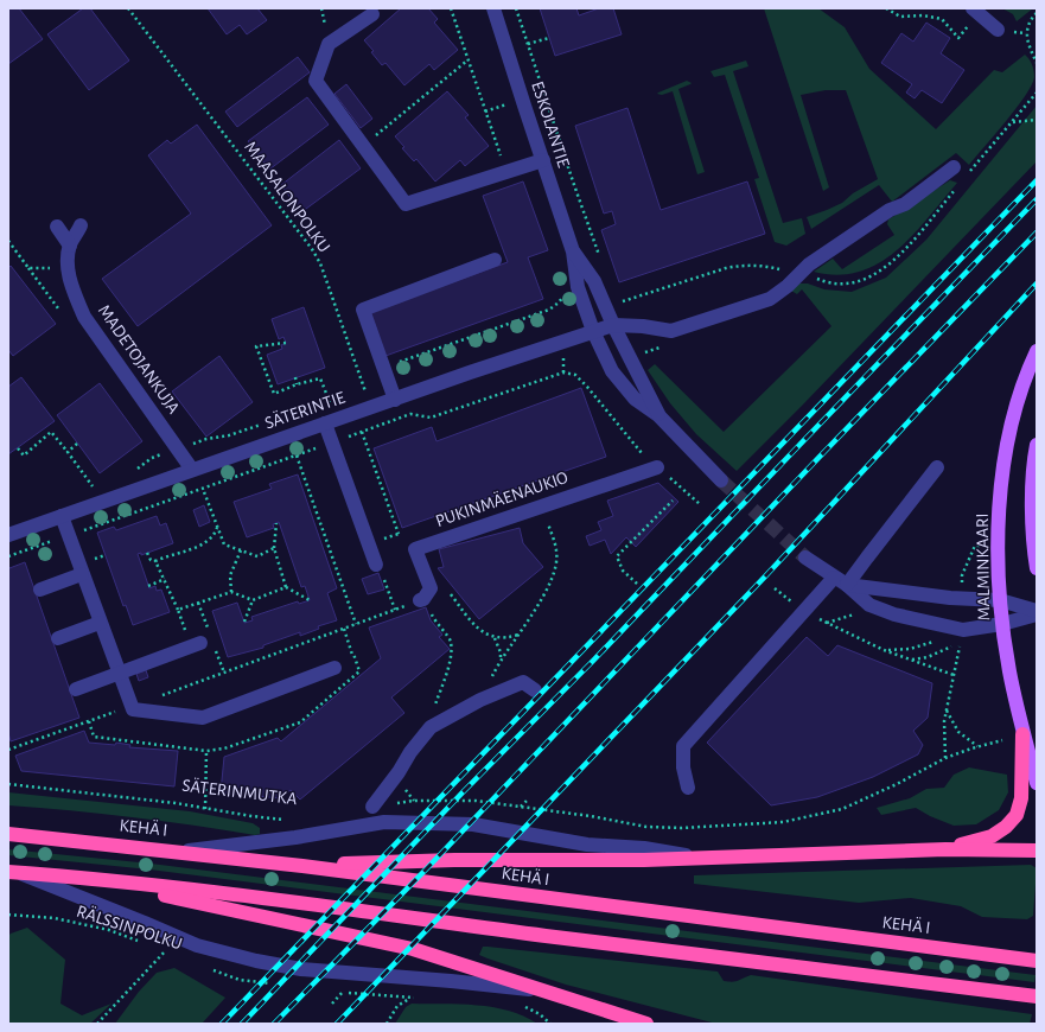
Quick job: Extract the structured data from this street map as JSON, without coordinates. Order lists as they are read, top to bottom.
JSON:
{
  "streets": {
    "highway": ["KEHÄ I"],
    "main road": ["MALMINKAARI"],
    "street": [
      "ESKOLANTIE",
      "MADETOJANKUJA",
      "SÄTERINTIE",
      "PUKINMÄENAUKIO"
    ],
    "path": ["MAASALONPOLKU", "SÄTERINMUTKA", "RÄLSSINPOLKU"]
  },
  "crossings": [
    ["ESKOLANTIE", "SÄTERINTIE"],
    ["MAASALONPOLKU", "SÄTERINTIE"],
    ["MADETOJANKUJA", "SÄTERINTIE"]
  ]
}
